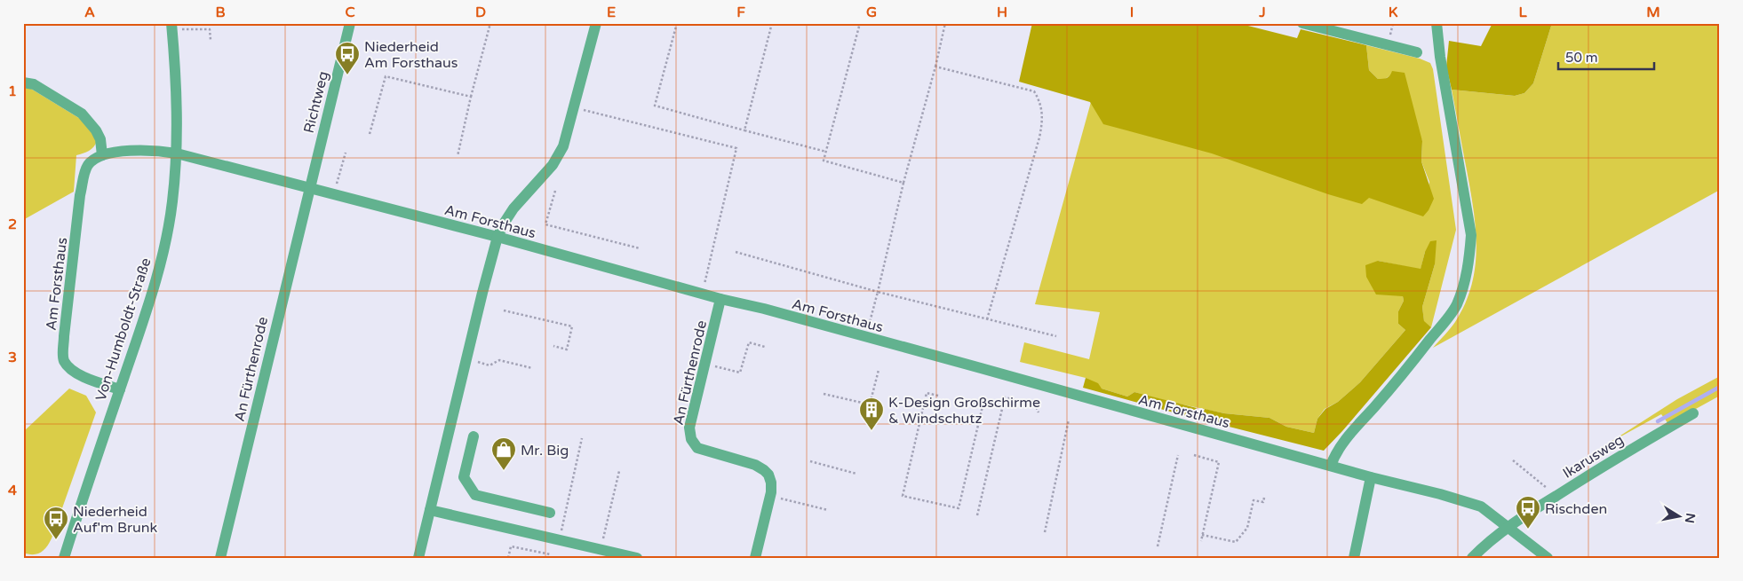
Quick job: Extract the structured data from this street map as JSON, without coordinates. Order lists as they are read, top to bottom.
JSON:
{
  "streets": {
    "street": [
      "Richtweg",
      "Am Forsthaus",
      "Von-Humboldt-Straße",
      "An Fürthenrode",
      "Ikarusweg"
    ]
  },
  "crossings": [
    ["Richtweg", "Am Forsthaus"],
    ["Richtweg", "An Fürthenrode"],
    ["Am Forsthaus", "Von-Humboldt-Straße"],
    ["Am Forsthaus", "An Fürthenrode"],
    ["Am Forsthaus", "Ikarusweg"]
  ],
  "places": {
    "bus stop": ["Niederheid Am Forsthaus", "Rischden", "Niederheid Auf'm Brunk"],
    "building": ["K-Design Großschirme & Windschutz"],
    "shop": ["Mr. Big"]
  },
  "scale_bar": "50 m",
  "north": "right",
  "grid": {
    "columns": [
      "A",
      "B",
      "C",
      "D",
      "E",
      "F",
      "G",
      "H",
      "I",
      "J",
      "K",
      "L",
      "M"
    ],
    "rows": [
      "1",
      "2",
      "3",
      "4"
    ]
  }
}
